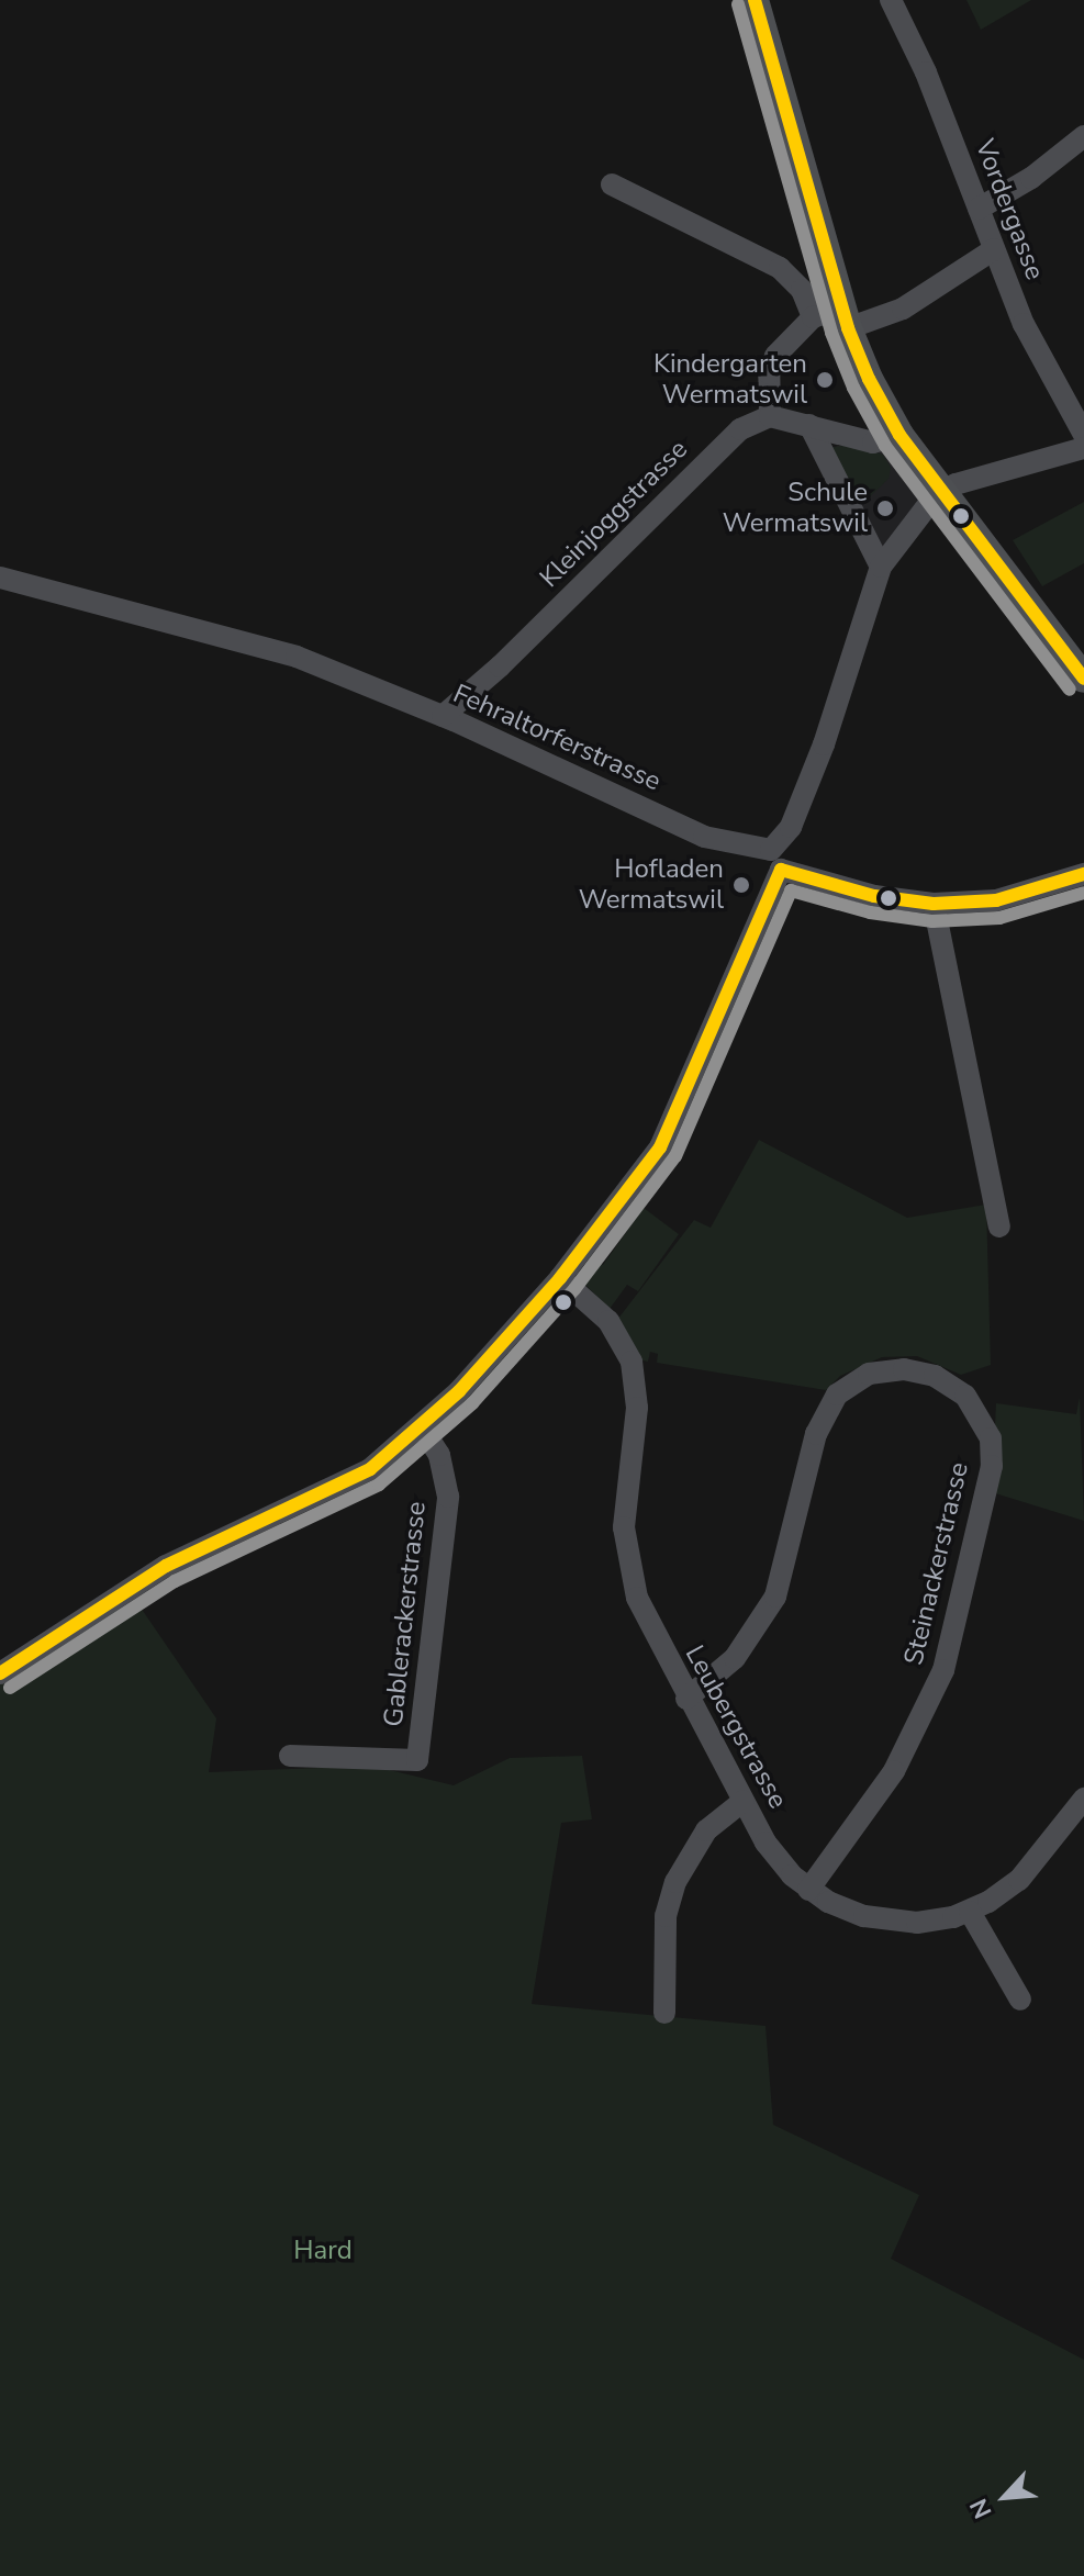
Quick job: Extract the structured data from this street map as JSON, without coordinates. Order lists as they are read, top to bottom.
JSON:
{
  "streets": {
    "street": [
      "Vordergasse",
      "Kleinjoggstrasse",
      "Fehraltorferstrasse",
      "Steinackerstrasse",
      "Gablerackerstrasse",
      "Leubergstrasse"
    ]
  },
  "crossings": [
    ["Kleinjoggstrasse", "Fehraltorferstrasse"],
    ["Steinackerstrasse", "Leubergstrasse"]
  ],
  "parks": ["Hard"],
  "places": ["Kindergarten Wermatswil", "Schule Wermatswil", "Hofladen Wermatswil"],
  "north": "bottom left"
}
